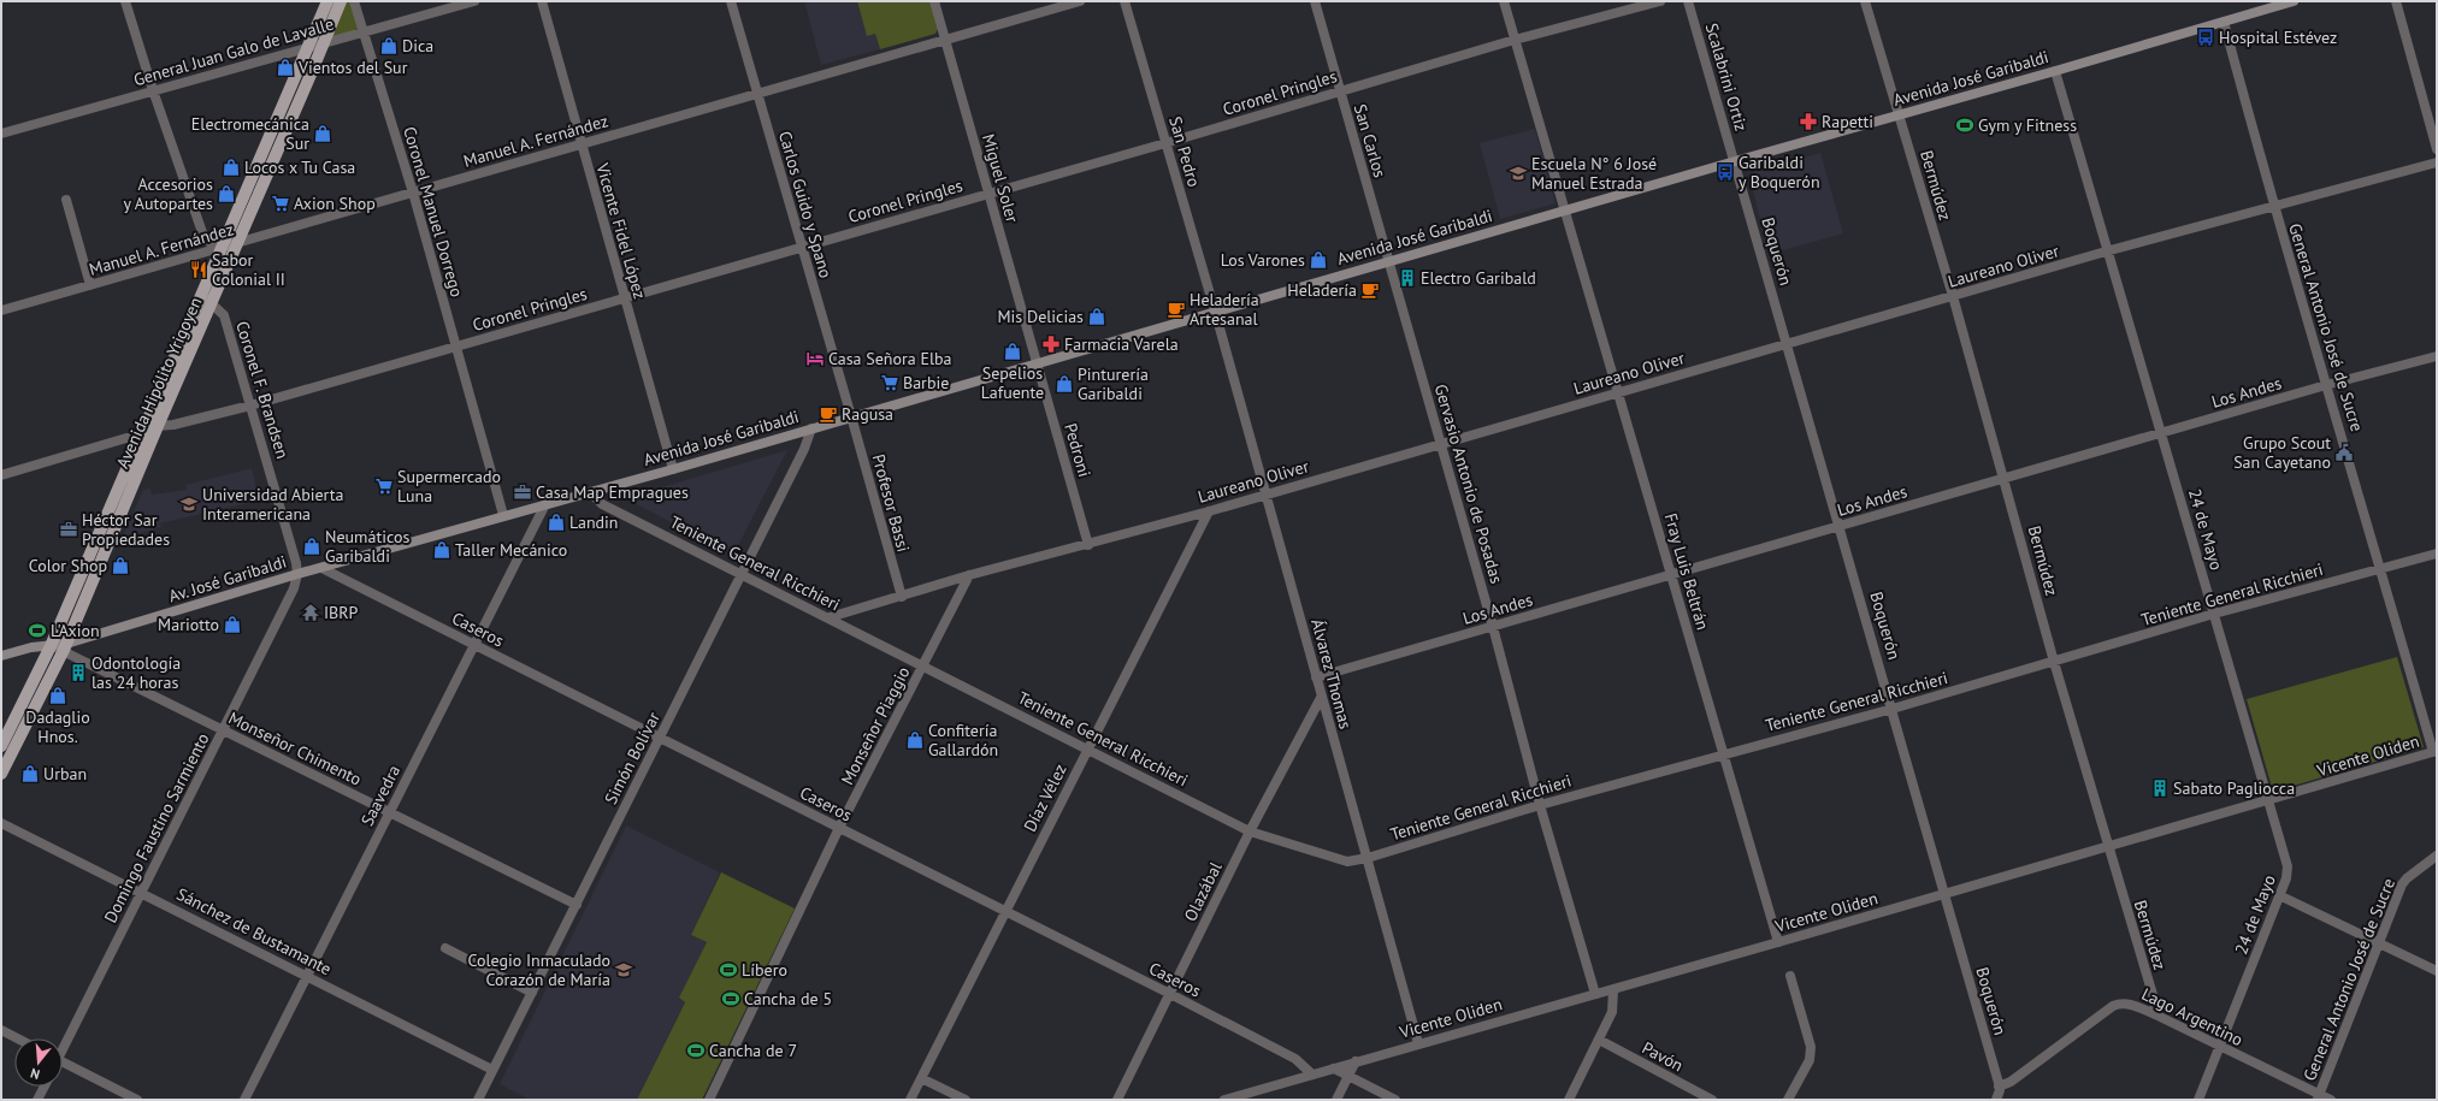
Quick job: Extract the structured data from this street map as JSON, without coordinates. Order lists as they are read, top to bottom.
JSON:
{
  "streets": {
    "main road": ["Avenida José Garibaldi", "Avenida Hipólito Yrigoyen", "Av. José Garibaldi"],
    "street": [
      "General Juan Galo de Lavalle",
      "Scalabrini Ortiz",
      "Coronel Pringles",
      "Manuel A. Fernández",
      "San Carlos",
      "San Pedro",
      "Miguel Soler",
      "Bermúdez",
      "Carlos Guido y Spano",
      "Coronel Manuel Dorrego",
      "Vicente Fidel López",
      "Boquerón",
      "Laureano Oliver",
      "General Antonio José de Sucre",
      "Coronel F. Brandsen",
      "Los Andes",
      "Pedroni",
      "Gervasio Antonio de Posadas",
      "Profesor Bassi",
      "24 de Mayo",
      "Teniente General Ricchieri",
      "Fray Luis Beltrán",
      "Caseros",
      "Álvarez Thomas",
      "Monseñor Piaggio",
      "Monseñor Chimento",
      "Vicente Oliden",
      "Simón Bolívar",
      "Saavedra",
      "Díaz Vélez",
      "Domingo Faustino Sarmiento",
      "Olazábal",
      "Sánchez de Bustamante",
      "Lago Argentino",
      "Pavón"
    ]
  },
  "crossings": [
    ["General Juan Galo de Lavalle", "Coronel Manuel Dorrego"],
    ["General Juan Galo de Lavalle", "Avenida Hipólito Yrigoyen"],
    ["Scalabrini Ortiz", "Avenida José Garibaldi"],
    ["Scalabrini Ortiz", "Boquerón"],
    ["Avenida José Garibaldi", "San Carlos"],
    ["Avenida José Garibaldi", "San Pedro"],
    ["Avenida José Garibaldi", "Miguel Soler"],
    ["Avenida José Garibaldi", "Bermúdez"],
    ["Avenida José Garibaldi", "Carlos Guido y Spano"],
    ["Avenida José Garibaldi", "Vicente Fidel López"],
    ["Avenida José Garibaldi", "Boquerón"],
    ["Avenida José Garibaldi", "General Antonio José de Sucre"],
    ["Avenida José Garibaldi", "Pedroni"],
    ["Avenida José Garibaldi", "Gervasio Antonio de Posadas"],
    ["Avenida José Garibaldi", "Profesor Bassi"],
    ["Avenida José Garibaldi", "24 de Mayo"],
    ["Avenida José Garibaldi", "Teniente General Ricchieri"],
    ["Avenida José Garibaldi", "Fray Luis Beltrán"],
    ["Avenida José Garibaldi", "Av. José Garibaldi"],
    ["Avenida José Garibaldi", "Álvarez Thomas"],
    ["Avenida José Garibaldi", "Simón Bolívar"],
    ["Avenida José Garibaldi", "Saavedra"],
    ["Coronel Pringles", "San Carlos"],
    ["Coronel Pringles", "San Pedro"],
    ["Coronel Pringles", "Miguel Soler"],
    ["Coronel Pringles", "Carlos Guido y Spano"],
    ["Coronel Pringles", "Coronel Manuel Dorrego"],
    ["Coronel Pringles", "Vicente Fidel López"],
    ["Coronel Pringles", "Avenida Hipólito Yrigoyen"],
    ["Coronel Pringles", "Coronel F. Brandsen"],
    ["Coronel Pringles", "Fray Luis Beltrán"],
    ["Manuel A. Fernández", "Miguel Soler"],
    ["Manuel A. Fernández", "Carlos Guido y Spano"],
    ["Manuel A. Fernández", "Coronel Manuel Dorrego"],
    ["Manuel A. Fernández", "Vicente Fidel López"],
    ["Manuel A. Fernández", "Avenida Hipólito Yrigoyen"],
    ["San Carlos", "Gervasio Antonio de Posadas"],
    ["San Pedro", "Álvarez Thomas"],
    ["Miguel Soler", "Pedroni"],
    ["Bermúdez", "Laureano Oliver"],
    ["Bermúdez", "Los Andes"],
    ["Bermúdez", "Teniente General Ricchieri"],
    ["Bermúdez", "Vicente Oliden"],
    ["Bermúdez", "Lago Argentino"],
    ["Carlos Guido y Spano", "Profesor Bassi"],
    ["Coronel Manuel Dorrego", "Av. José Garibaldi"],
    ["Boquerón", "Laureano Oliver"],
    ["Boquerón", "Los Andes"],
    ["Boquerón", "Teniente General Ricchieri"],
    ["Boquerón", "Vicente Oliden"],
    ["Boquerón", "Lago Argentino"],
    ["Laureano Oliver", "General Antonio José de Sucre"],
    ["Laureano Oliver", "Pedroni"],
    ["Laureano Oliver", "Gervasio Antonio de Posadas"],
    ["Laureano Oliver", "Profesor Bassi"],
    ["Laureano Oliver", "24 de Mayo"],
    ["Laureano Oliver", "Teniente General Ricchieri"],
    ["Laureano Oliver", "Fray Luis Beltrán"],
    ["Laureano Oliver", "Álvarez Thomas"],
    ["Laureano Oliver", "Monseñor Piaggio"],
    ["Laureano Oliver", "Díaz Vélez"],
    ["General Antonio José de Sucre", "Los Andes"],
    ["General Antonio José de Sucre", "Teniente General Ricchieri"],
    ["General Antonio José de Sucre", "Vicente Oliden"],
    ["General Antonio José de Sucre", "Lago Argentino"],
    ["Avenida Hipólito Yrigoyen", "Coronel F. Brandsen"],
    ["Avenida Hipólito Yrigoyen", "Av. José Garibaldi"],
    ["Avenida Hipólito Yrigoyen", "Monseñor Chimento"],
    ["Coronel F. Brandsen", "Av. José Garibaldi"],
    ["Coronel F. Brandsen", "Domingo Faustino Sarmiento"],
    ["Los Andes", "Gervasio Antonio de Posadas"],
    ["Los Andes", "24 de Mayo"],
    ["Los Andes", "Fray Luis Beltrán"],
    ["Los Andes", "Álvarez Thomas"],
    ["Gervasio Antonio de Posadas", "Teniente General Ricchieri"],
    ["Gervasio Antonio de Posadas", "Vicente Oliden"],
    ["24 de Mayo", "Teniente General Ricchieri"],
    ["24 de Mayo", "Vicente Oliden"],
    ["24 de Mayo", "Lago Argentino"],
    ["Teniente General Ricchieri", "Fray Luis Beltrán"],
    ["Teniente General Ricchieri", "Álvarez Thomas"],
    ["Teniente General Ricchieri", "Monseñor Piaggio"],
    ["Teniente General Ricchieri", "Simón Bolívar"],
    ["Teniente General Ricchieri", "Díaz Vélez"],
    ["Teniente General Ricchieri", "Olazábal"],
    ["Fray Luis Beltrán", "Vicente Oliden"],
    ["Av. José Garibaldi", "Caseros"],
    ["Av. José Garibaldi", "Monseñor Chimento"],
    ["Av. José Garibaldi", "Saavedra"],
    ["Av. José Garibaldi", "Domingo Faustino Sarmiento"],
    ["Caseros", "Monseñor Piaggio"],
    ["Caseros", "Vicente Oliden"],
    ["Caseros", "Simón Bolívar"],
    ["Caseros", "Saavedra"],
    ["Caseros", "Díaz Vélez"],
    ["Caseros", "Olazábal"],
    ["Álvarez Thomas", "Vicente Oliden"],
    ["Álvarez Thomas", "Olazábal"],
    ["Monseñor Chimento", "Simón Bolívar"],
    ["Monseñor Chimento", "Saavedra"],
    ["Monseñor Chimento", "Domingo Faustino Sarmiento"],
    ["Simón Bolívar", "Sánchez de Bustamante"],
    ["Saavedra", "Sánchez de Bustamante"],
    ["Domingo Faustino Sarmiento", "Sánchez de Bustamante"]
  ],
  "places": {
    "bus stop": ["Hospital Estévez", "Garibaldi y Boquerón"],
    "shop": [
      "Dica",
      "Vientos del Sur",
      "Electromecánica Sur",
      "Locos x Tu Casa",
      "Accesorios y Autopartes",
      "Los Varones",
      "Mis Delicias",
      "Sepelios Lafuente",
      "Pinturería Garibaldi",
      "Landin",
      "Neumáticos Garibaldi",
      "Taller Mecánico",
      "Color Shop",
      "Mariotto",
      "Dadaglio Hnos.",
      "Confitería Gallardón",
      "Urban"
    ],
    "pharmacy": ["Rapetti", "Farmacia Varela"],
    "sports": [
      "Gym y Fitness",
      "L'Axion",
      "Líbero",
      "Cancha de 5",
      "Cancha de 7"
    ],
    "school or university": ["Escuela N° 6 José Manuel Estrada", "Universidad Abierta Interamericana", "Colegio Inmaculado Corazón de María"],
    "supermarket": ["Axion Shop", "Barbie", "Supermercado Luna"],
    "restaurant": ["Sabor Colonial II"],
    "building": ["Electro Garibald", "Odontología las 24 horas", "Sabato Pagliocca"],
    "cafe": ["Heladería", "Heladería Artesanal", "Ragusa"],
    "hotel": ["Casa Señora Elba"],
    "public building": ["Grupo Scout San Cayetano"],
    "office": ["Casa Map Empragues", "Héctor Sar Propiedades"],
    "temple": ["IBRP"]
  },
  "north": "bottom"
}
